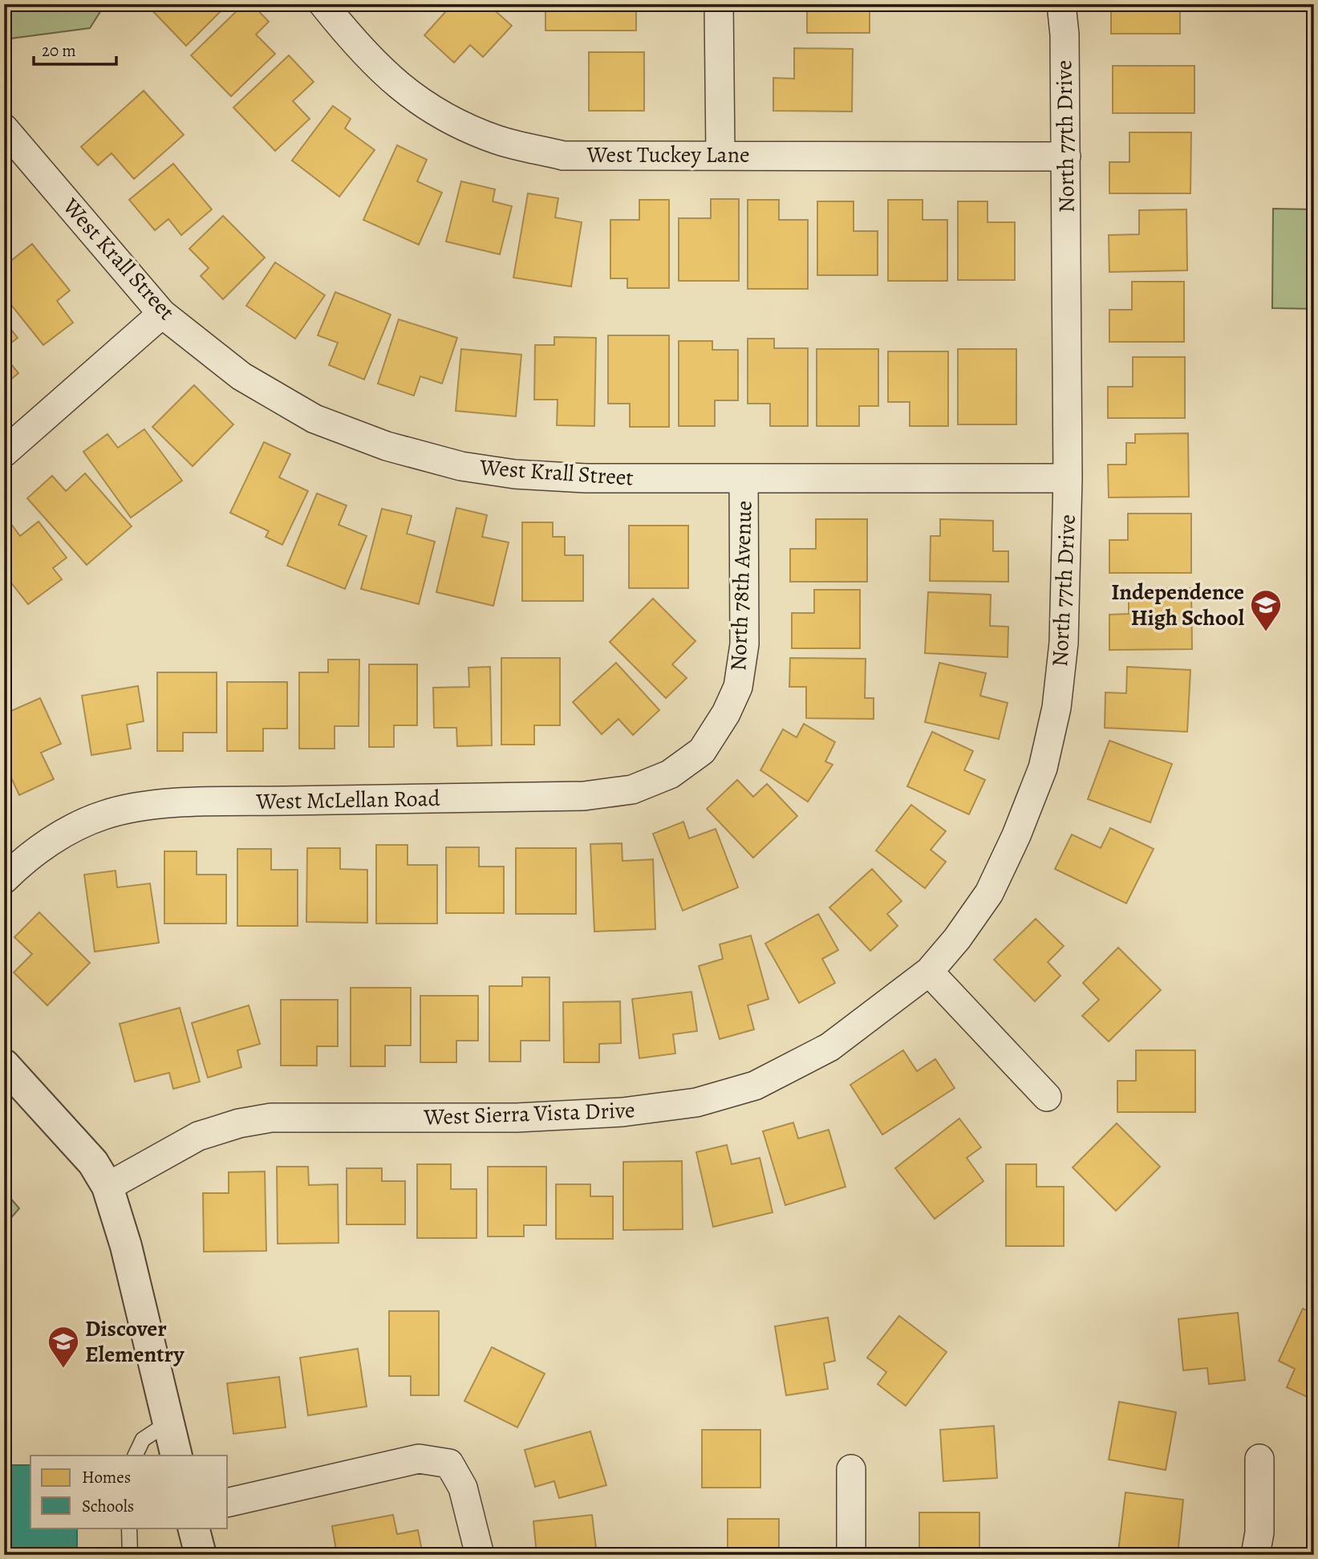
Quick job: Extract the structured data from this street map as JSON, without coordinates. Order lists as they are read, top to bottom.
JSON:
{
  "streets": {
    "street": [
      "North 77th Drive",
      "West Tuckey Lane",
      "West Krall Street",
      "North 78th Avenue",
      "West McLellan Road",
      "West Sierra Vista Drive"
    ]
  },
  "crossings": [
    ["North 77th Drive", "West Tuckey Lane"],
    ["North 77th Drive", "West Krall Street"],
    ["North 77th Drive", "West Sierra Vista Drive"],
    ["West Krall Street", "North 78th Avenue"],
    ["North 78th Avenue", "West McLellan Road"]
  ],
  "places": {
    "school or university": ["Independence High School", "Discover Elementry"]
  },
  "legend": ["Homes", "Schools"],
  "scale_bar": "20 m"
}
